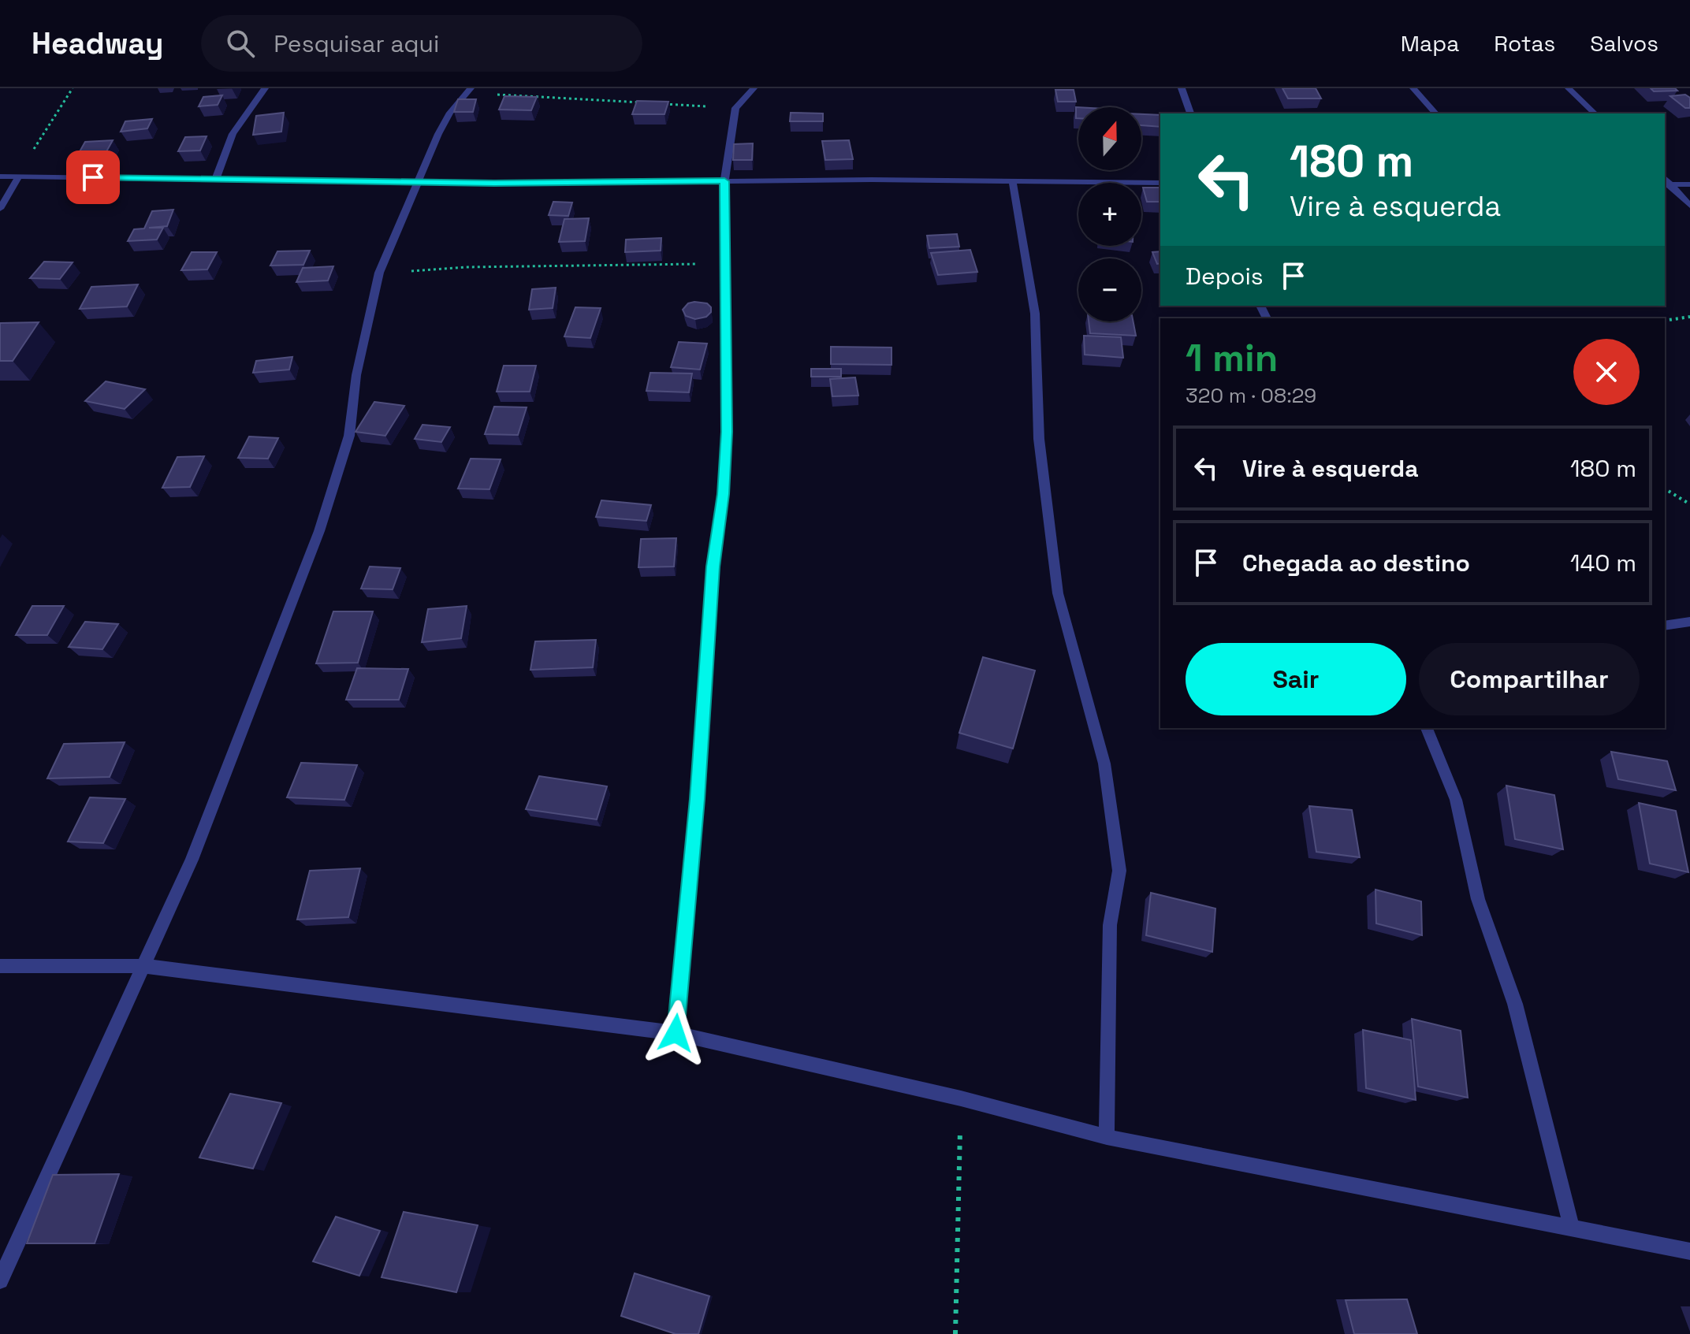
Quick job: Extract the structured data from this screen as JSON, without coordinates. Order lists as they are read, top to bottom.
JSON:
{
  "north": "top",
  "page": {
    "header": "Headway",
    "search": "Pesquisar aqui",
    "nav": ["Mapa", "Rotas", "Salvos"],
    "map_buttons": ["+", "−"],
    "turn": ["180 m", "Vire à esquerda"],
    "then": "Depois",
    "heading": ["1 min", "320 m · 08:29"],
    "list": [
      {
        "name": "Vire à esquerda",
        "value": "180 m"
      },
      {
        "name": "Chegada ao destino",
        "value": "140 m"
      }
    ],
    "buttons": ["Sair", "Compartilhar"]
  }
}
